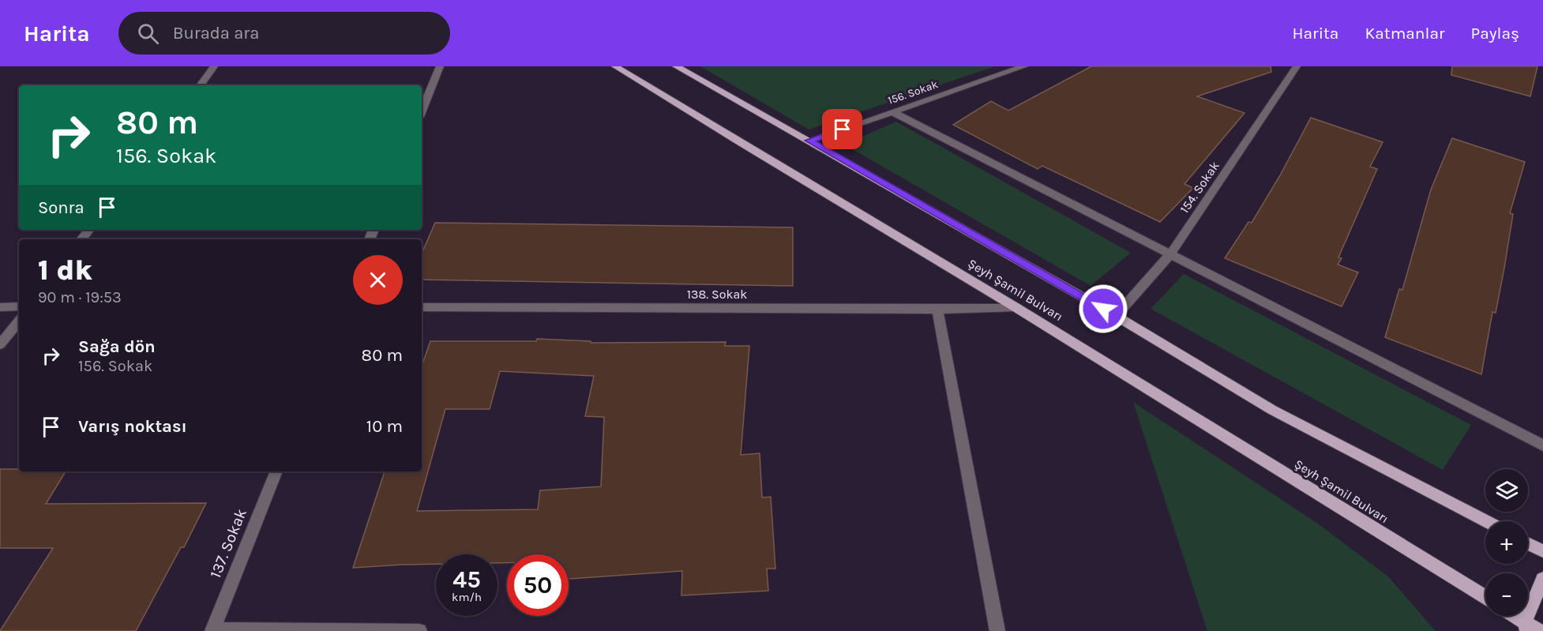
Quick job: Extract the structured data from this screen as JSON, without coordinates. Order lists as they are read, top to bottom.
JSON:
{
  "streets": {
    "main road": ["Şeyh Şamil Bulvarı"],
    "street": [
      "156. Sokak",
      "154. Sokak",
      "138. Sokak",
      "137. Sokak"
    ]
  },
  "crossings": [
    ["156. Sokak", "Şeyh Şamil Bulvarı"],
    ["154. Sokak", "Şeyh Şamil Bulvarı"],
    ["Şeyh Şamil Bulvarı", "138. Sokak"]
  ],
  "page": {
    "header": "Harita",
    "search": "Burada ara",
    "nav": ["Harita", "Katmanlar", "Paylaş"],
    "turn": ["80 m", "156. Sokak"],
    "then": "Sonra",
    "heading": ["1 dk", "90 m · 19:53"],
    "list": [
      {
        "name": "Sağa dön",
        "note": "156. Sokak",
        "value": "80 m"
      },
      {
        "name": "Varış noktası",
        "value": "10 m"
      }
    ],
    "map_buttons": ["+", "−"],
    "speed": "45 km/h",
    "limit": "50"
  }
}
